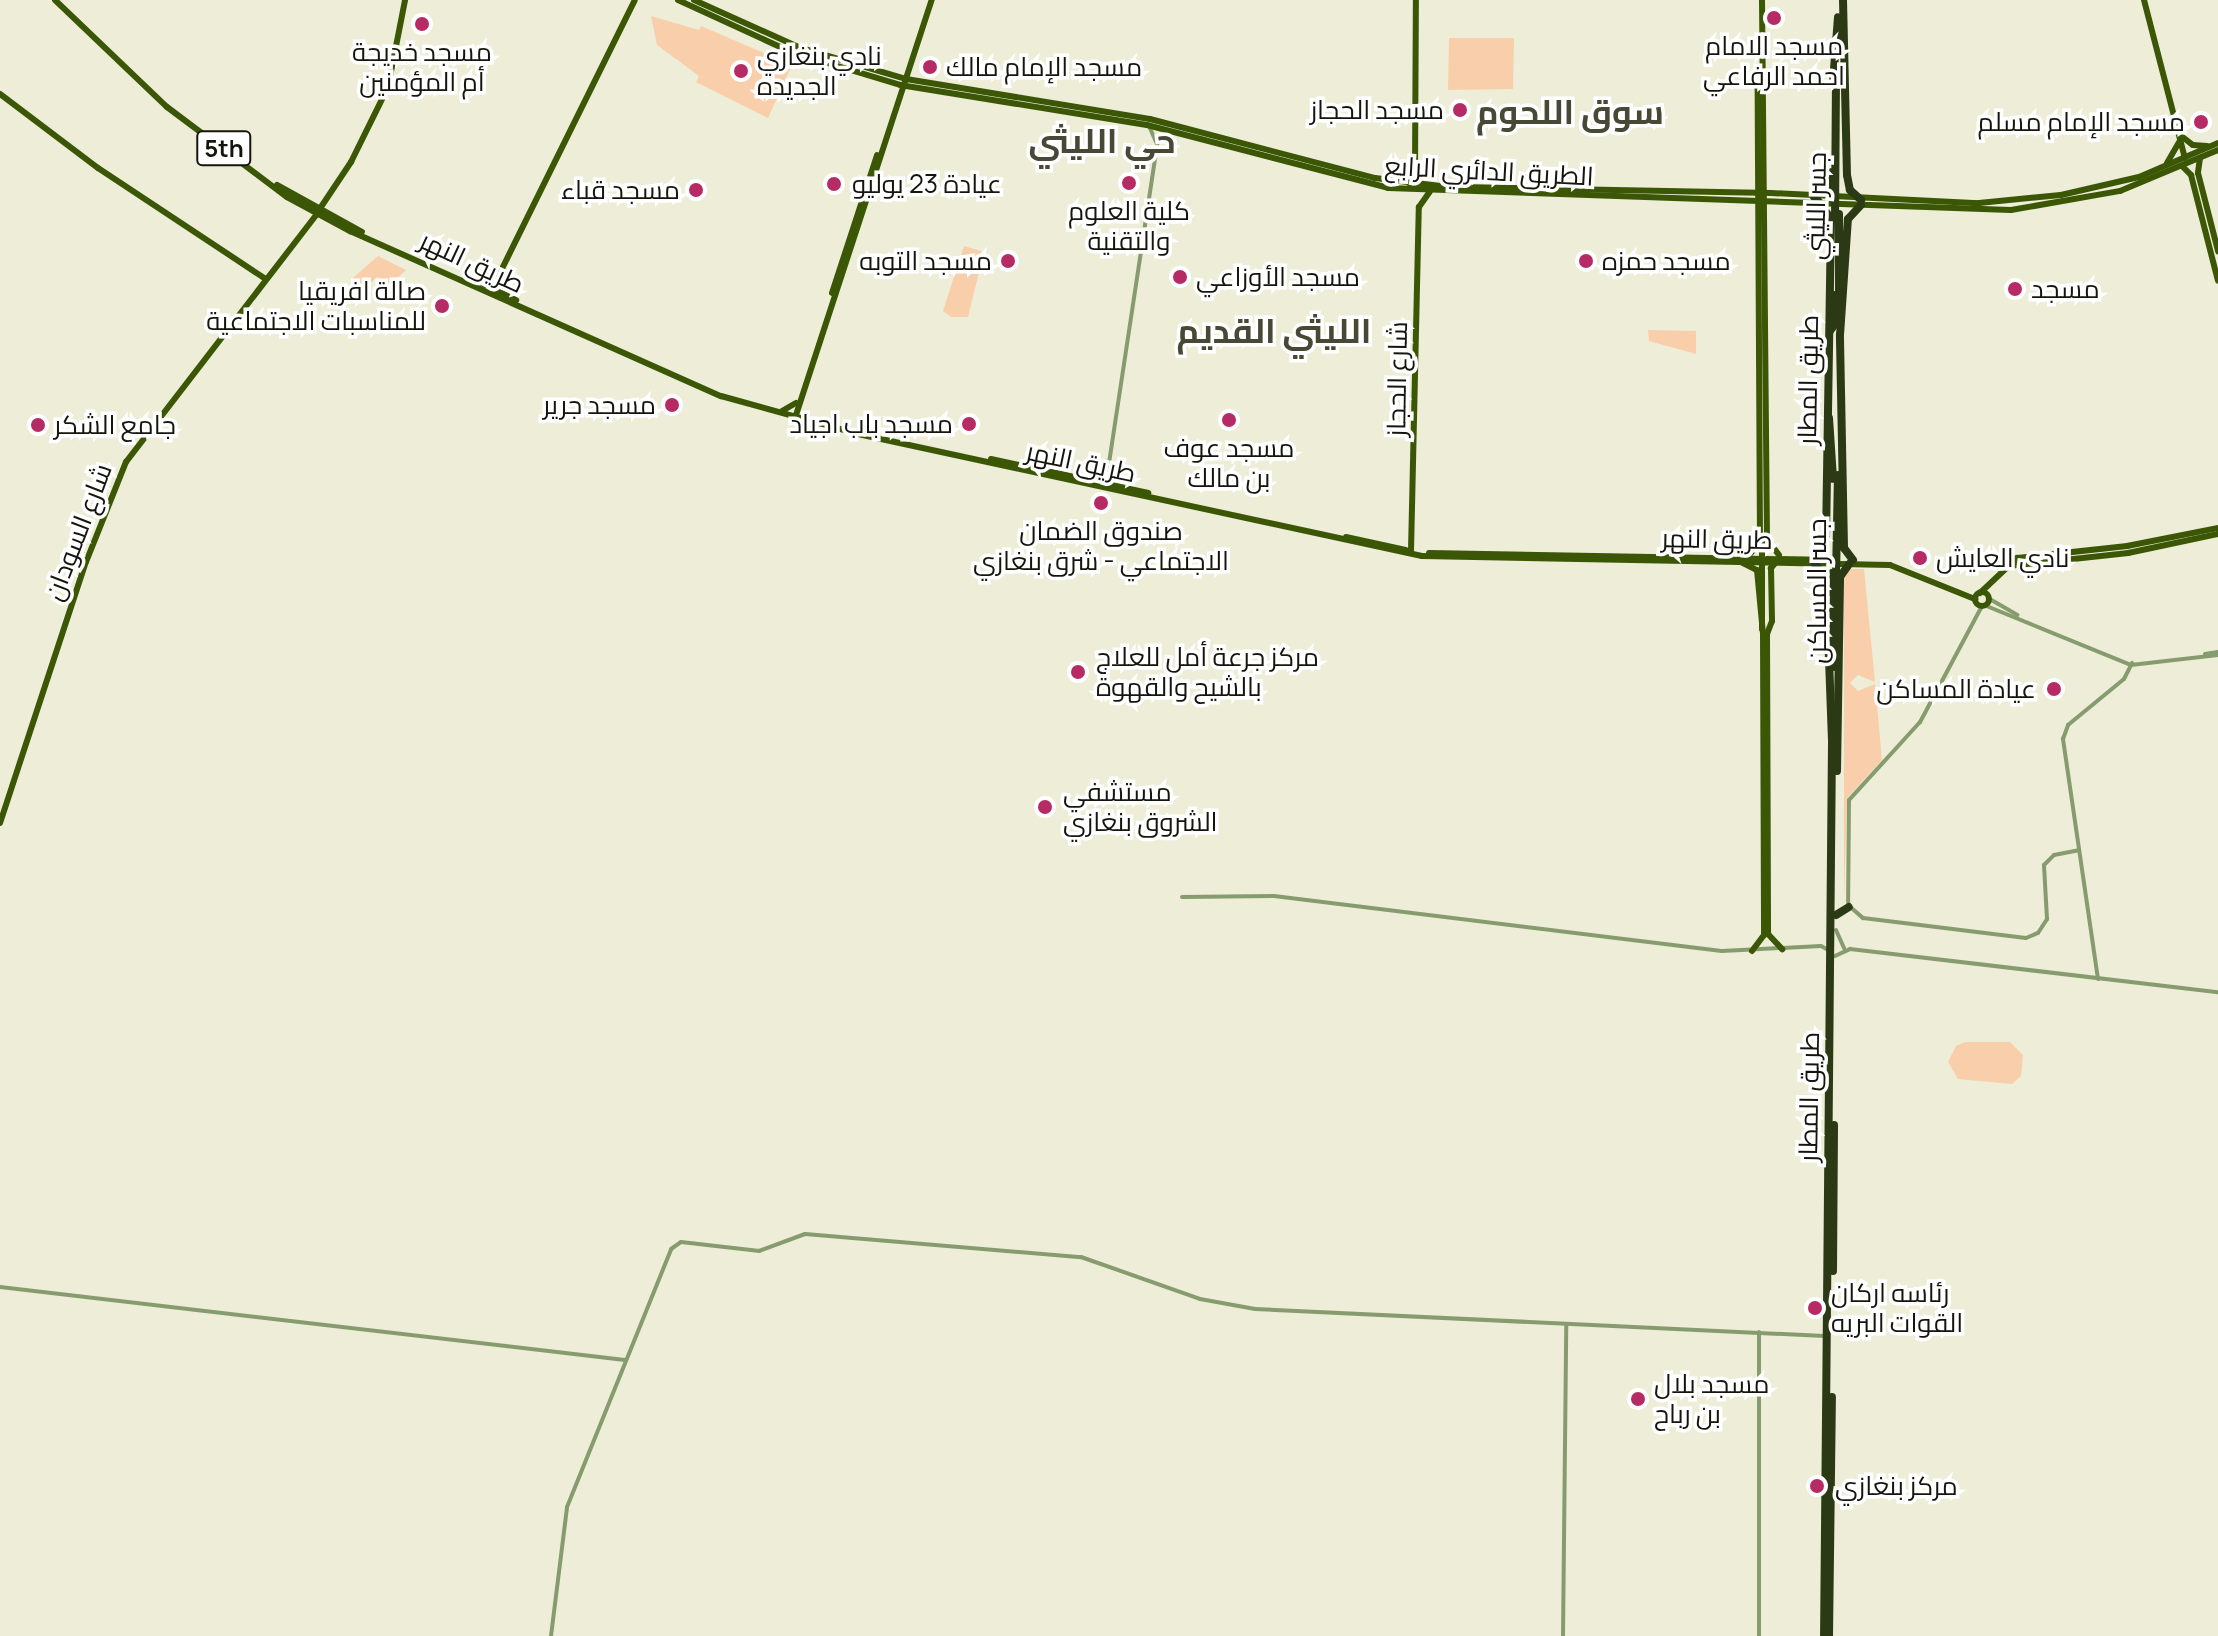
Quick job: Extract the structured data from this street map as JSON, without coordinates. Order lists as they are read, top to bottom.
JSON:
{
  "streets": {
    "highway": ["جسر الليثي", "طريق المطار", "جسر المساكن"],
    "main road": [
      "5th",
      "الطريق الدائري الرابع",
      "طريق النهر",
      "شارع الحجاز",
      "شارع السودان"
    ]
  },
  "crossings": [
    ["5th", "طريق النهر"],
    ["5th", "شارع السودان"],
    ["الطريق الدائري الرابع", "طريق المطار"],
    ["جسر الليثي", "طريق المطار"],
    ["طريق النهر", "شارع الحجاز"],
    ["طريق النهر", "طريق المطار"],
    ["طريق المطار", "جسر المساكن"]
  ],
  "districts": ["سوق اللحوم", "حي الليثي", "الليثي القديم"],
  "places": [
    "مسجد الامام احمد الرفاعي",
    "مسجد خديجة أم المؤمنين",
    "مسجد الإمام مالك",
    "نادي بنغازي الجديده",
    "مسجد الحجاز",
    "مسجد الإمام مسلم",
    "كلية العلوم والتقنية",
    "عيادة 23 يوليو",
    "مسجد قباء",
    "مسجد التوبه",
    "مسجد حمزه",
    "مسجد الأوزاعي",
    "مسجد",
    "صالة افريقيا للمناسبات الاجتماعية",
    "مسجد جرير",
    "مسجد عوف بن مالك",
    "مسجد باب اجياد",
    "جامع الشكر",
    "صندوق الضمان الاجتماعي - شرق بنغازي",
    "نادي العايش",
    "مركز جرعة أمل للعلاج بالشيح والقهوة",
    "عيادة المساكن",
    "مستشفي الشروق بنغازي",
    "رئاسه اركان القوات البريه",
    "مسجد بلال بن رباح",
    "مركز بنغازي"
  ]
}
